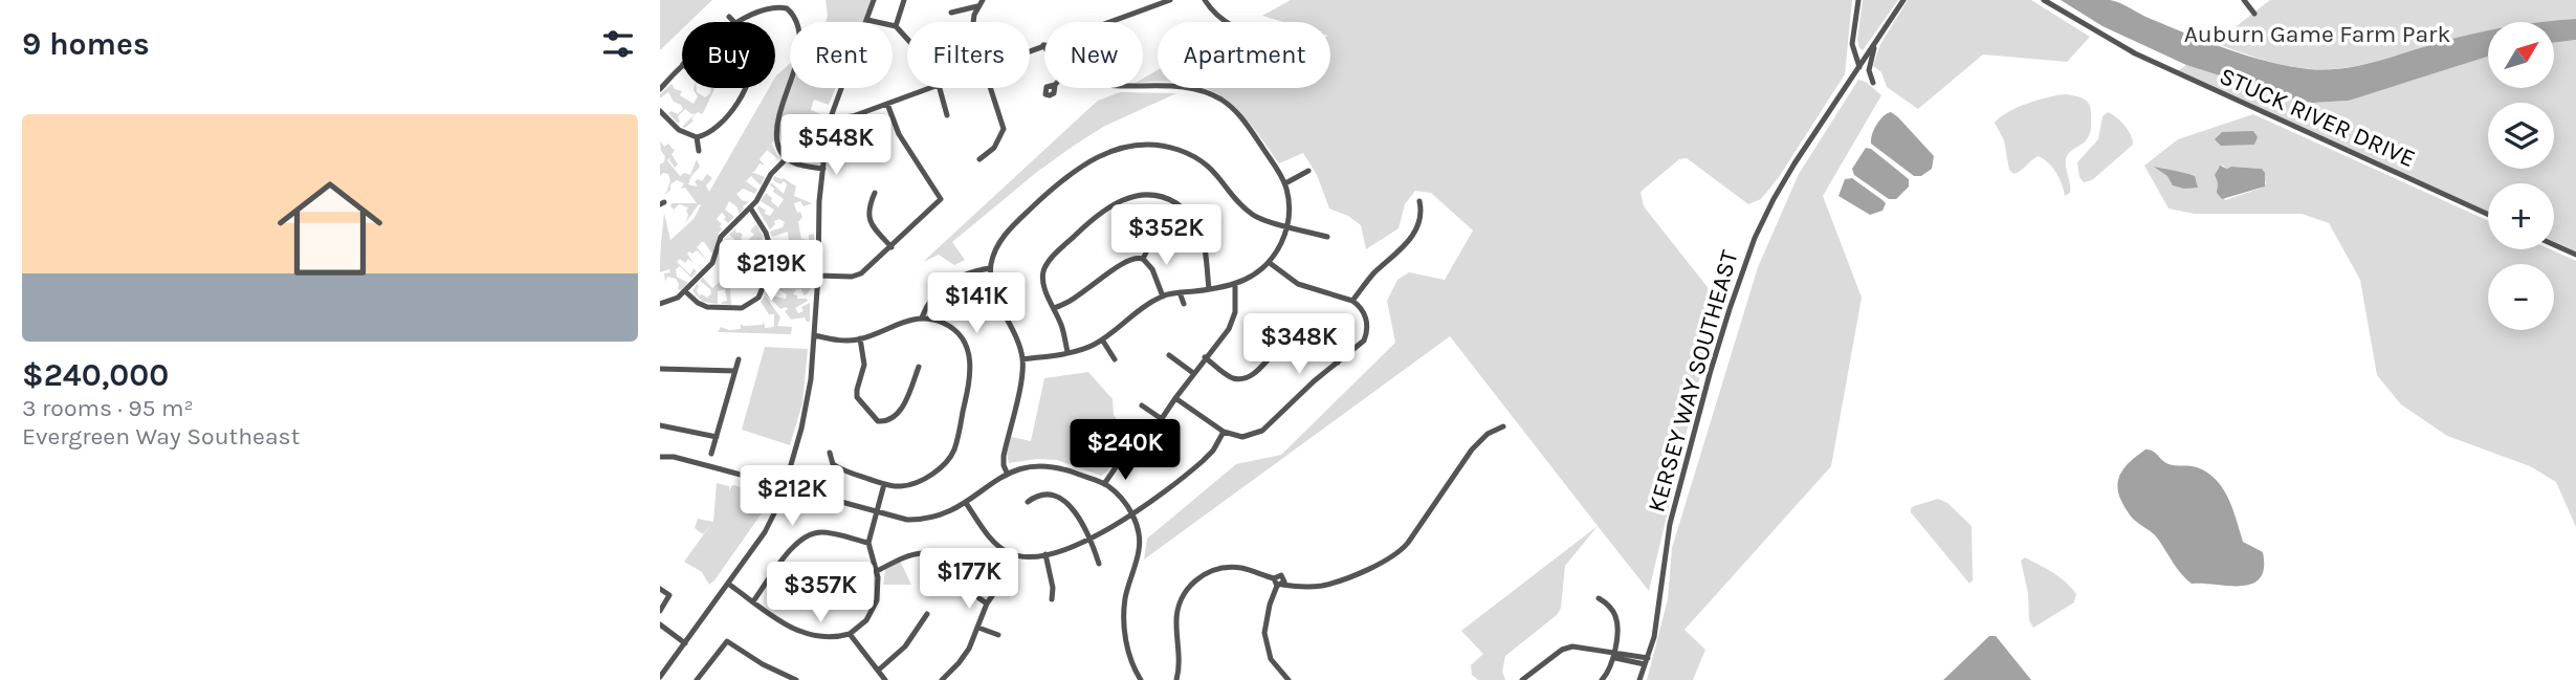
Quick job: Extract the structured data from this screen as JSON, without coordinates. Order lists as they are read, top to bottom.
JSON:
{
  "streets": {
    "street": ["STUCK RIVER DRIVE", "KERSEY WAY SOUTHEAST"]
  },
  "parks": ["Auburn Game Farm Park"],
  "north": "top right",
  "page": {
    "heading": "9 homes",
    "map_buttons": ["+", "−"],
    "chip": [
      "Buy",
      "Rent",
      "Filters",
      "New",
      "Apartment"
    ],
    "list": [
      {
        "name": "$240,000",
        "note": "3 rooms · 95 m² · Evergreen Way Southeast"
      }
    ],
    "price": [
      "$548K",
      "$352K",
      "$219K",
      "$141K",
      "$348K",
      "$240K",
      "$212K",
      "$177K",
      "$357K"
    ]
  }
}
